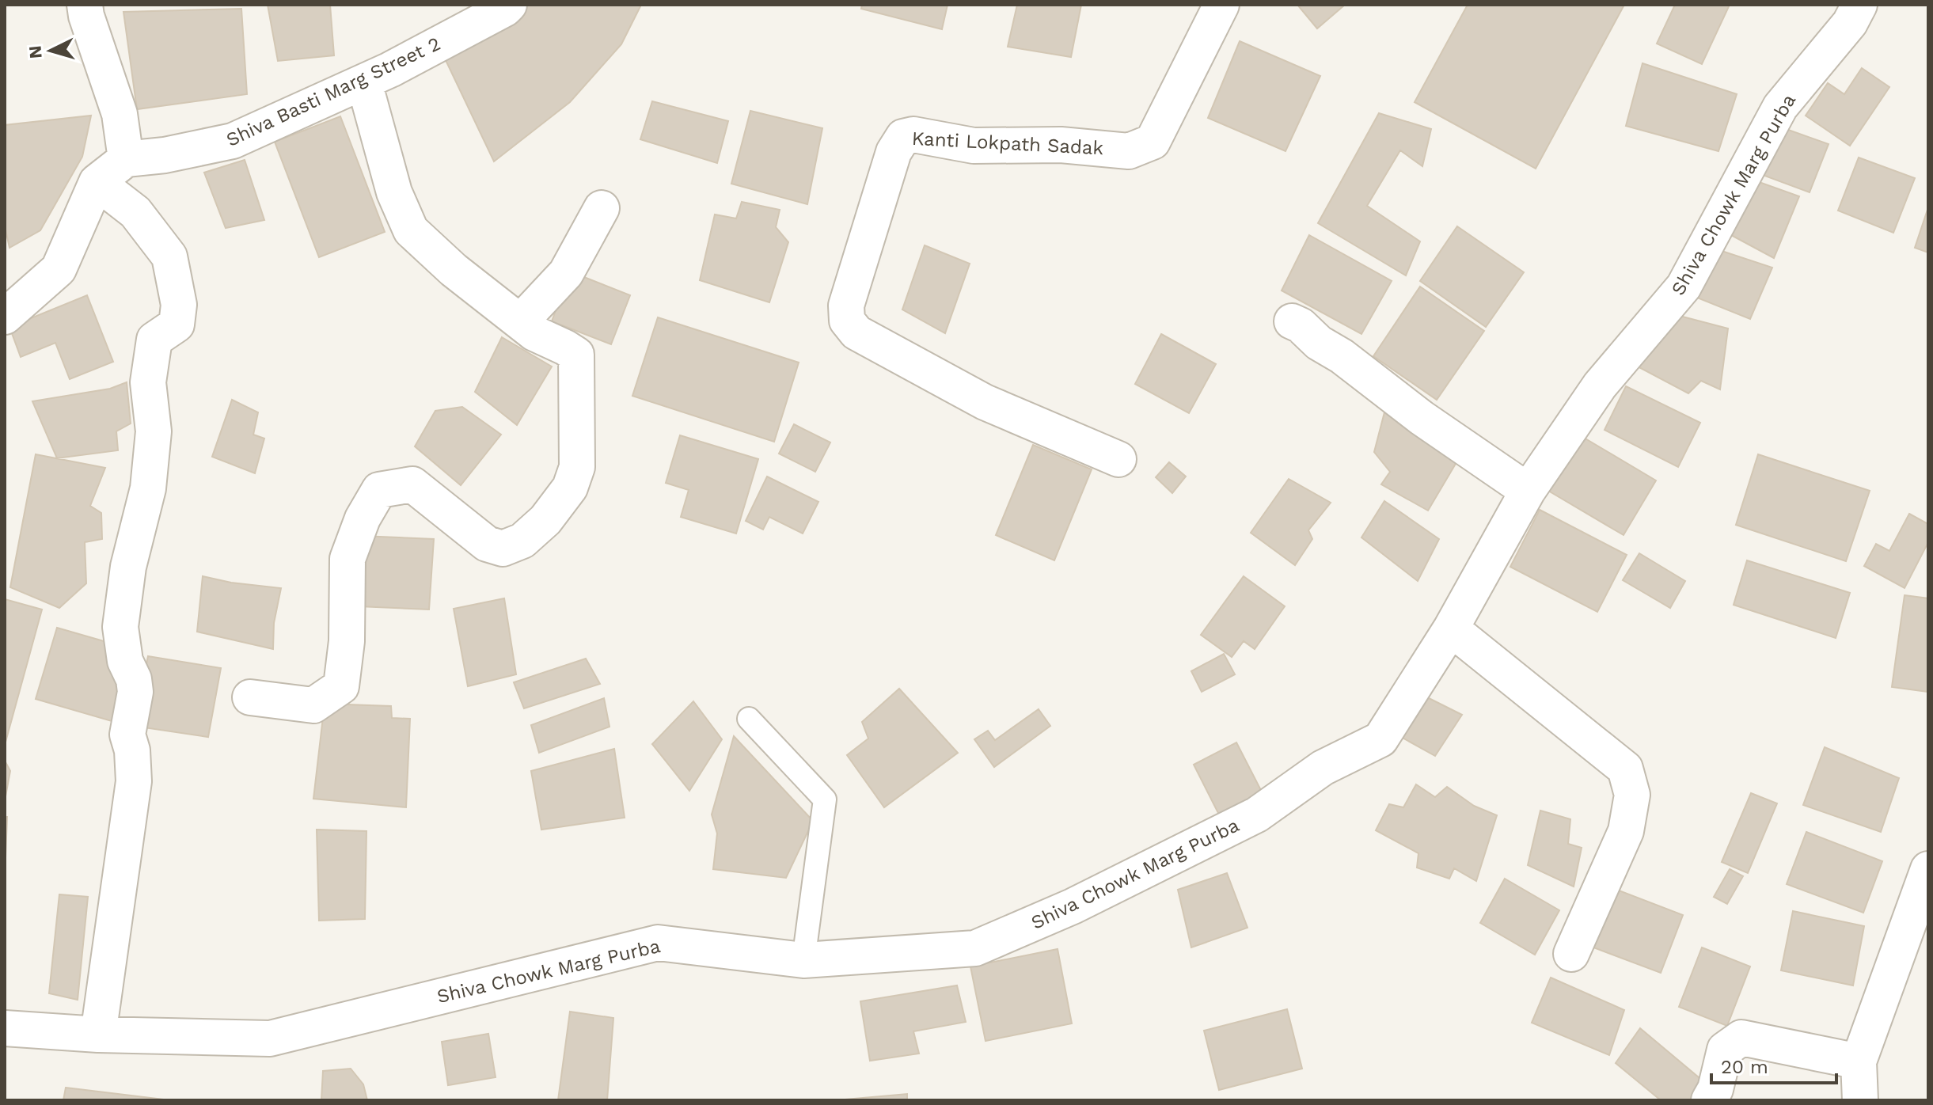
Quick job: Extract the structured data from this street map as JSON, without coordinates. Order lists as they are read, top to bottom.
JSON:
{
  "streets": {
    "street": ["Shiva Basti Marg Street 2", "Kanti Lokpath Sadak", "Shiva Chowk Marg Purba"]
  },
  "scale_bar": "20 m",
  "north": "left"
}
